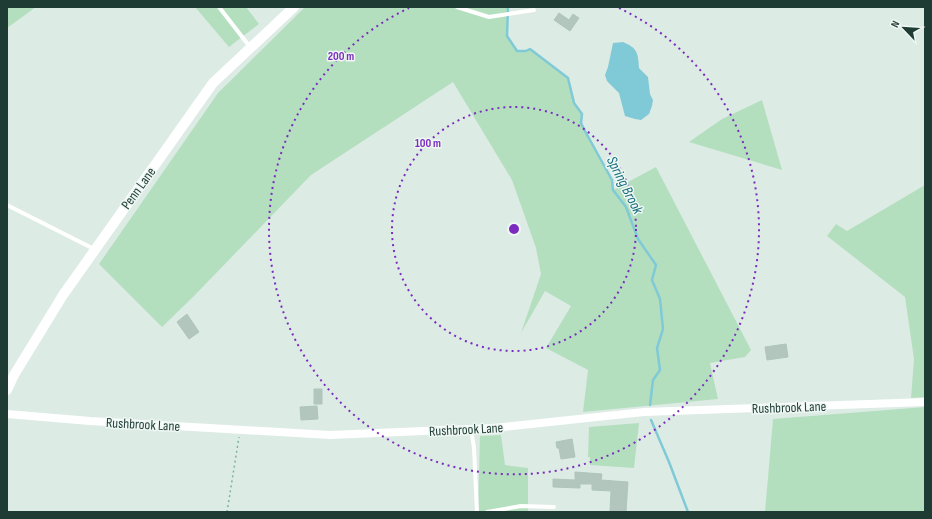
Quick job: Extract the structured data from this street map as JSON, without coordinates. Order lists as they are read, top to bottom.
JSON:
{
  "streets": {
    "street": ["Penn Lane", "Rushbrook Lane"]
  },
  "water": ["Spring Brook"],
  "north": "top left",
  "rings": ["200 m", "100 m"]
}
